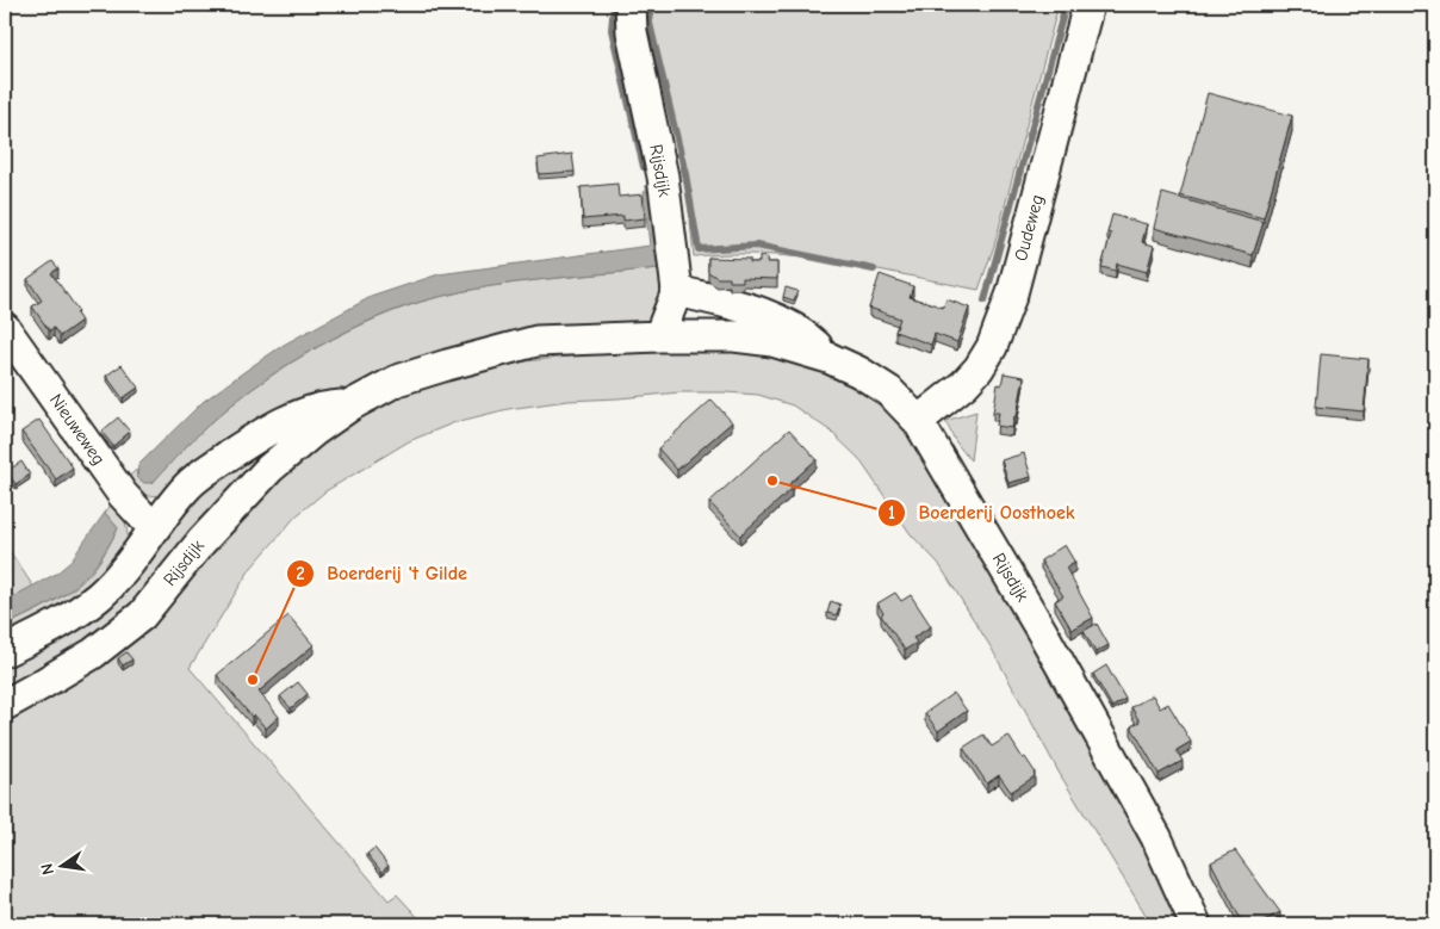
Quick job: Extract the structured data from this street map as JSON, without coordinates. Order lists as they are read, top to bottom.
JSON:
{
  "streets": {
    "street": ["Rijsdijk", "Oudeweg", "Nieuweweg"]
  },
  "crossings": [
    ["Rijsdijk", "Oudeweg"],
    ["Rijsdijk", "Nieuweweg"]
  ],
  "places": ["Boerderij Oosthoek", "Boerderij 't Gilde"],
  "north": "left"
}
